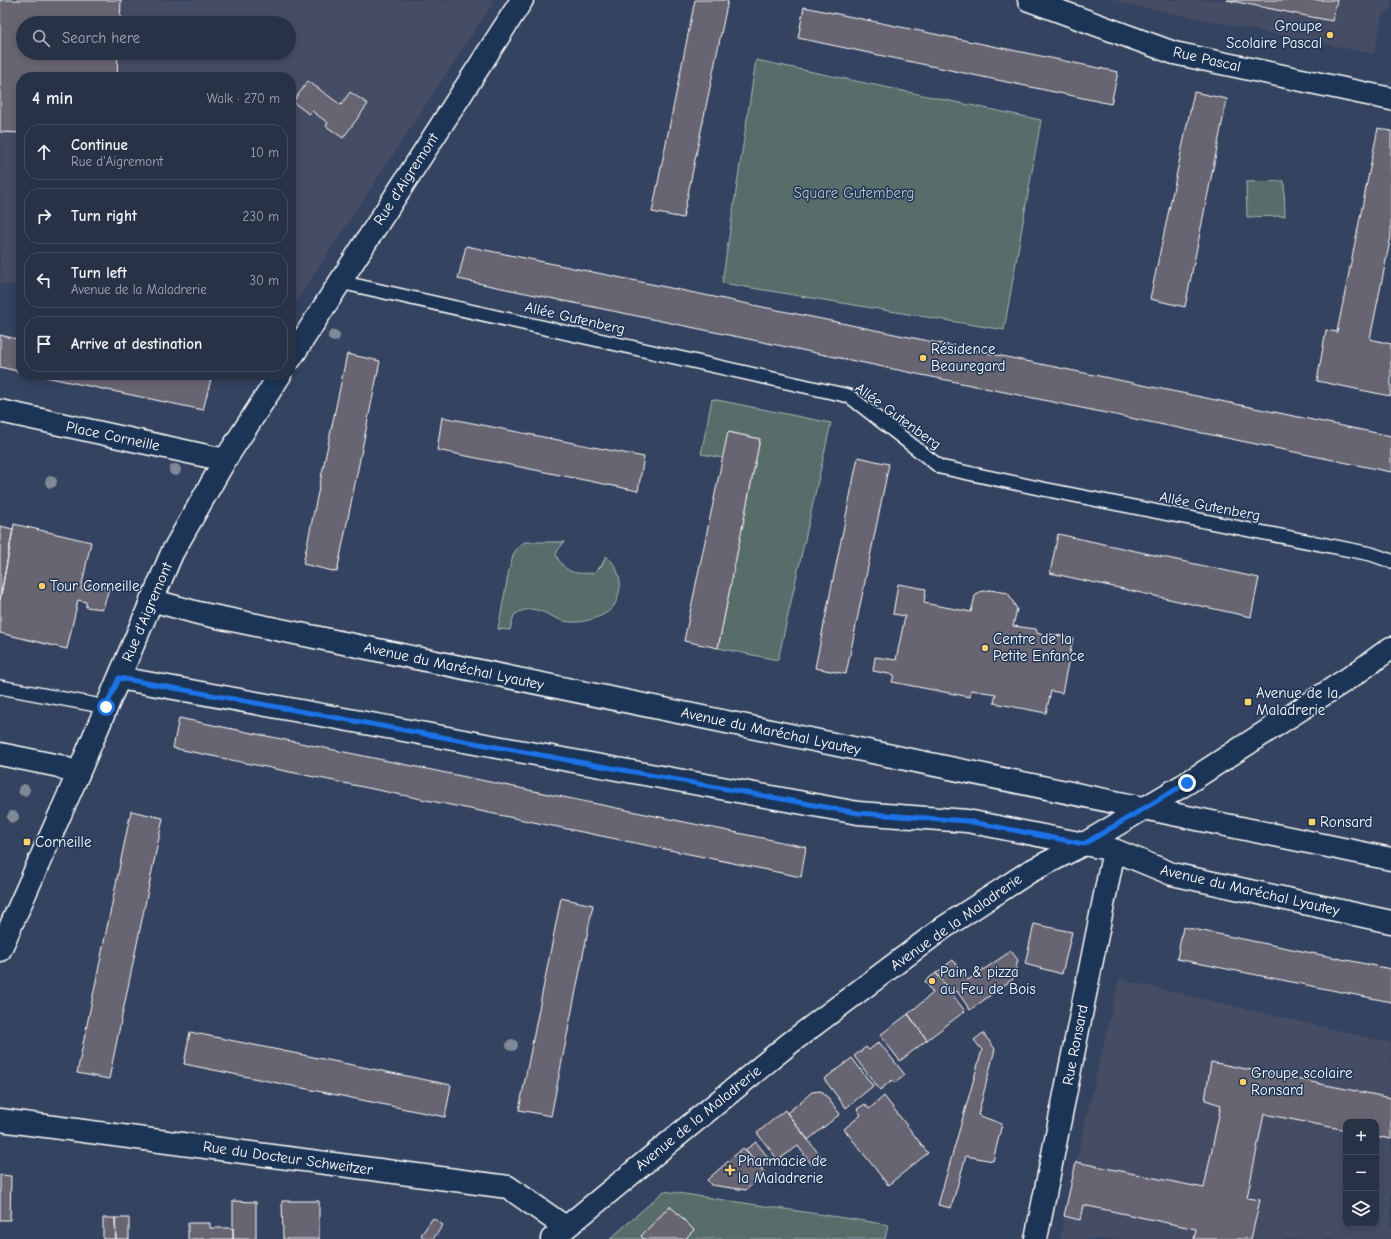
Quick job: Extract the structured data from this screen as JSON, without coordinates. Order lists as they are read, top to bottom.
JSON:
{
  "streets": {
    "street": [
      "Rue Pascal",
      "Rue d'Aigremont",
      "Place Corneille",
      "Avenue du Maréchal Lyautey",
      "Avenue de la Maladrerie",
      "Rue Ronsard",
      "Rue du Docteur Schweitzer"
    ],
    "lane": ["Allée Gutenberg"]
  },
  "crossings": [
    ["Rue d'Aigremont", "Allée Gutenberg"],
    ["Rue d'Aigremont", "Place Corneille"],
    ["Rue d'Aigremont", "Avenue du Maréchal Lyautey"],
    ["Avenue du Maréchal Lyautey", "Avenue de la Maladrerie"],
    ["Avenue du Maréchal Lyautey", "Rue Ronsard"],
    ["Avenue de la Maladrerie", "Rue du Docteur Schweitzer"]
  ],
  "parks": ["Square Gutemberg"],
  "places": {
    "other": [
      "Groupe Scolaire Pascal",
      "Résidence Beauregard",
      "Tour Corneille",
      "Centre de la Petite Enfance",
      "Pain & pizza au Feu de Bois",
      "Groupe scolaire Ronsard"
    ],
    "transit": ["Avenue de la Maladrerie", "Ronsard", "Corneille"],
    "health": ["Pharmacie de la Maladrerie"]
  },
  "page": {
    "search": "Search here",
    "heading": ["4 min", "Walk · 270 m"],
    "list": [
      ["Continue", "Rue d'Aigremont", "10 m"],
      ["Turn right", "230 m"],
      ["Turn left", "Avenue de la Maladrerie", "30 m"],
      "Arrive at destination"
    ],
    "map_buttons": ["+", "−"]
  }
}
